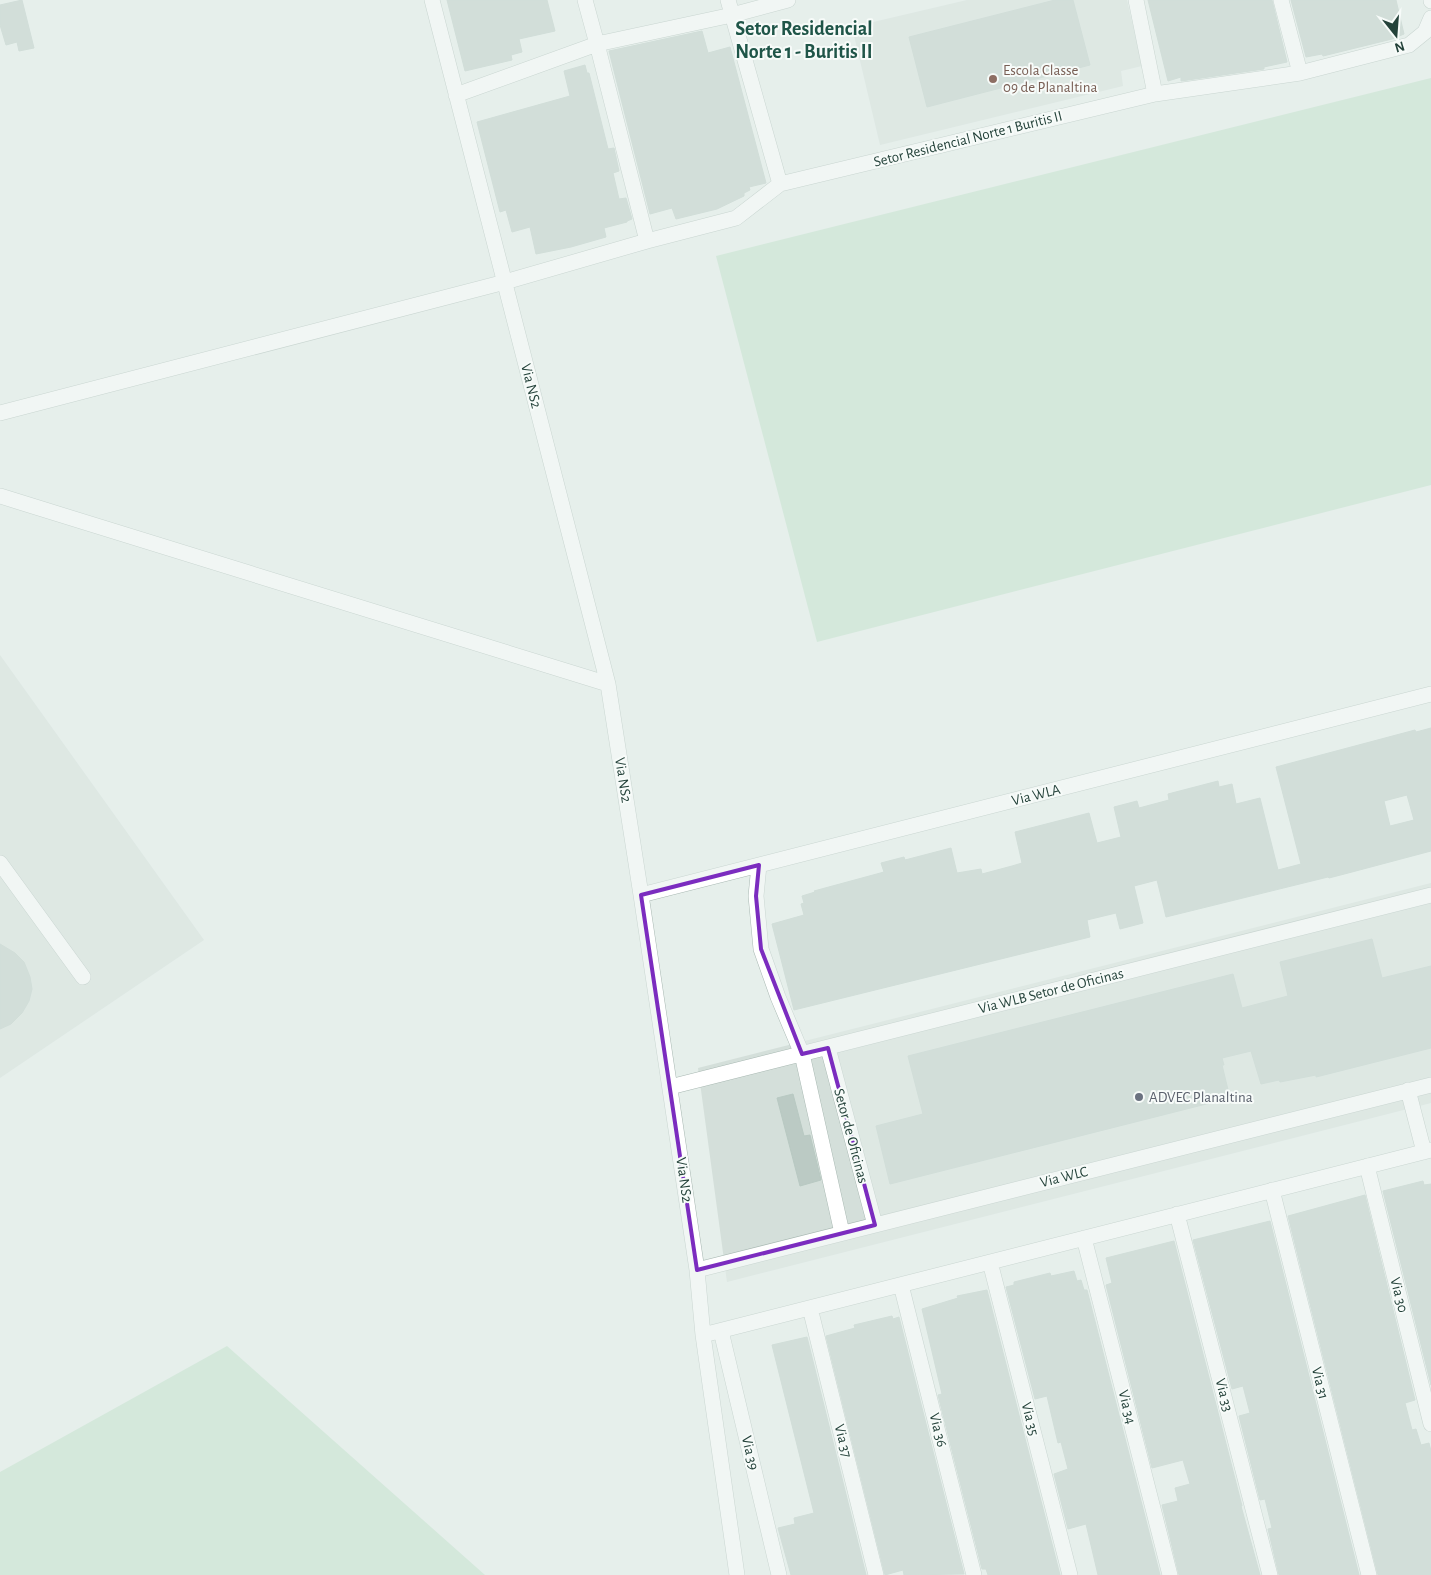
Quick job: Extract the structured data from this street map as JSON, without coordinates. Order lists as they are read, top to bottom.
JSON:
{
  "streets": {
    "street": [
      "Setor Residencial Norte 1 Buritis II",
      "Via NS2",
      "Via WLA",
      "Via WLB Setor de Oficinas",
      "Setor de Oficinas",
      "Via WLC",
      "Via 30",
      "Via 31",
      "Via 33",
      "Via 34",
      "Via 35",
      "Via 36",
      "Via 37",
      "Via 39"
    ]
  },
  "crossings": [
    ["Setor Residencial Norte 1 Buritis II", "Via NS2"],
    ["Via NS2", "Via WLA"],
    ["Via NS2", "Via WLB Setor de Oficinas"],
    ["Via NS2", "Via WLC"],
    ["Via WLB Setor de Oficinas", "Setor de Oficinas"],
    ["Setor de Oficinas", "Via WLC"]
  ],
  "districts": ["Setor Residencial Norte 1 - Buritis II"],
  "places": ["Escola Classe 09 de Planaltina", "ADVEC Planaltina"],
  "north": "bottom"
}
